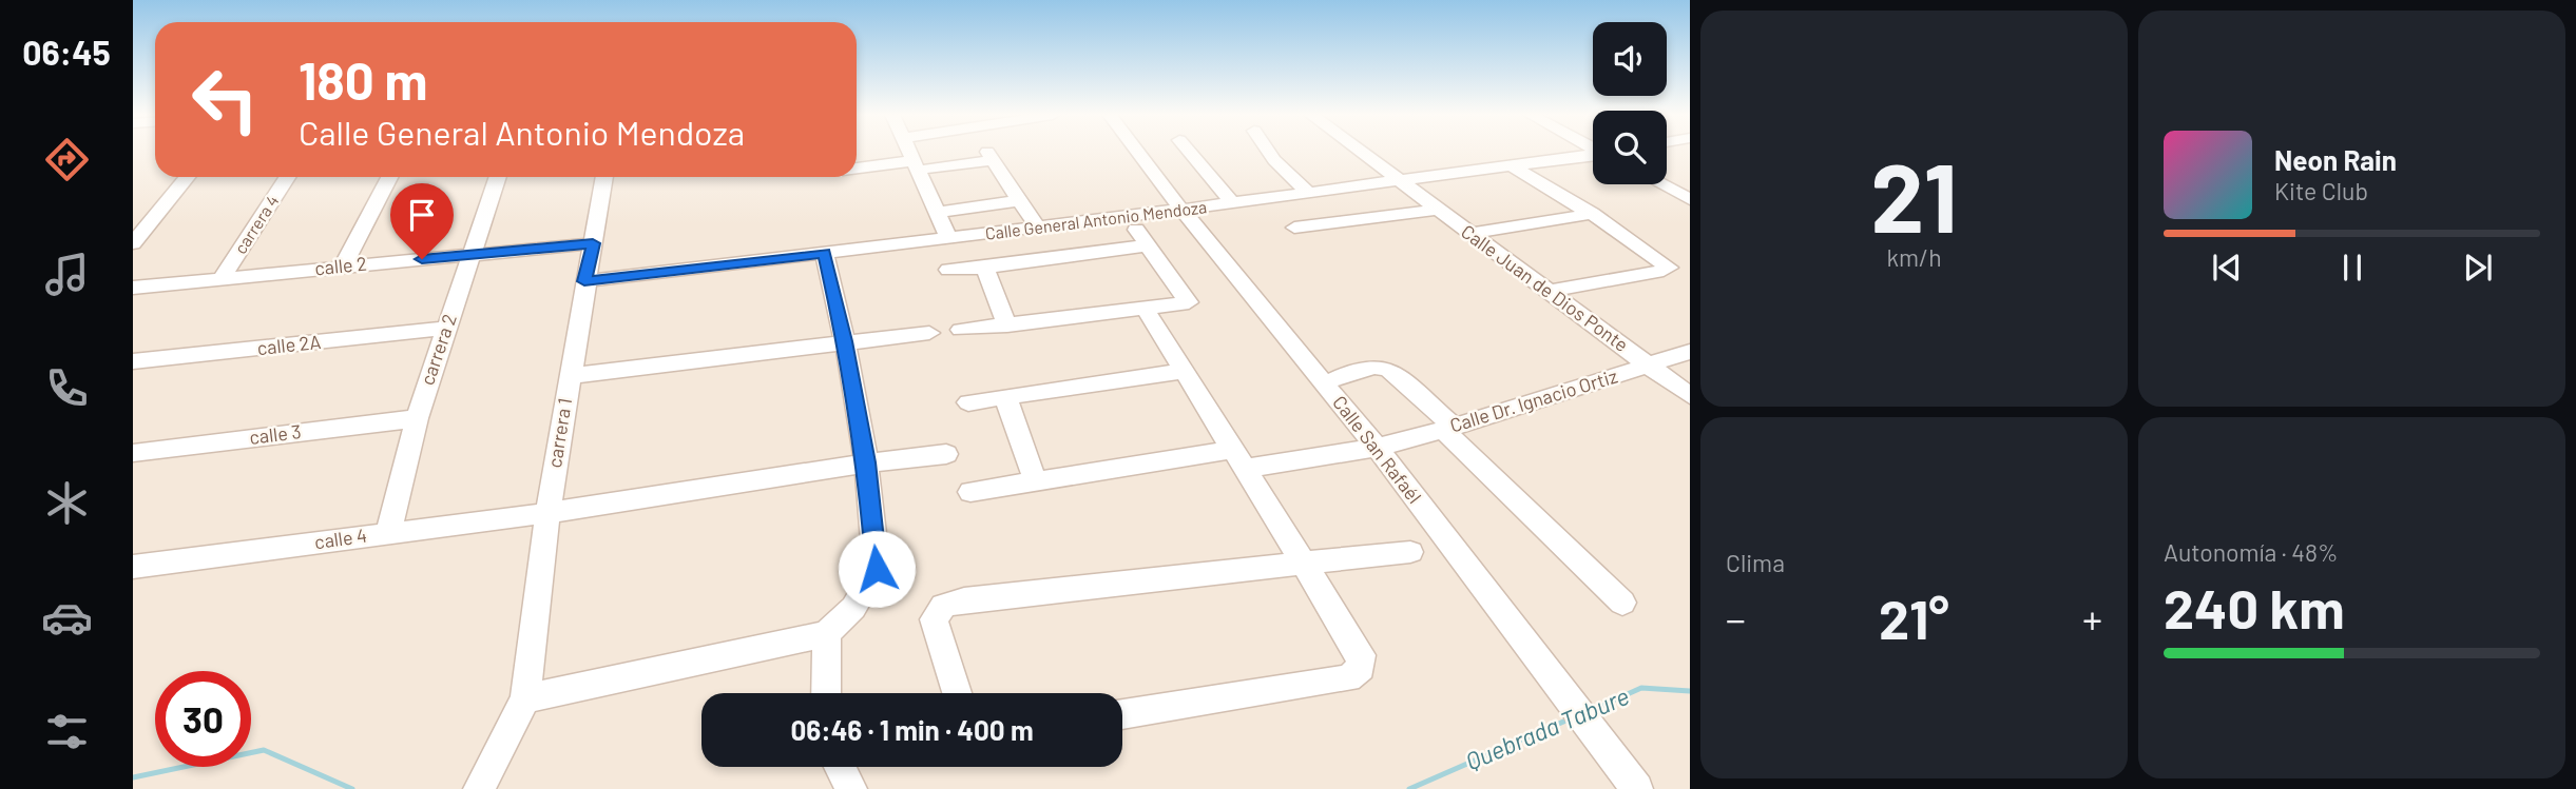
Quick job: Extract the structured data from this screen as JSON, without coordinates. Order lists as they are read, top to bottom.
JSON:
{
  "streets": {
    "street": [
      "Calle General Antonio Mendoza",
      "carrera 4",
      "calle 2",
      "Calle Juan de Dios Ponte",
      "calle 2A",
      "carrera 2",
      "Calle Dr. Ignacio Ortiz",
      "carrera 1",
      "calle 3",
      "Calle San Rafaél",
      "calle 4"
    ]
  },
  "crossings": [
    ["Calle General Antonio Mendoza", "Calle Juan de Dios Ponte"],
    ["Calle General Antonio Mendoza", "carrera 1"],
    ["Calle General Antonio Mendoza", "Calle San Rafaél"],
    ["carrera 4", "calle 2"],
    ["calle 2", "carrera 2"],
    ["calle 2", "carrera 1"],
    ["Calle Juan de Dios Ponte", "Calle Dr. Ignacio Ortiz"],
    ["calle 2A", "carrera 2"],
    ["carrera 2", "calle 3"],
    ["carrera 2", "calle 4"],
    ["Calle Dr. Ignacio Ortiz", "Calle San Rafaél"],
    ["carrera 1", "calle 4"]
  ],
  "water": ["Quebrada Tabure"],
  "page": {
    "tabs": "06:45",
    "tile": [
      ["21", "km/h"],
      "Clima",
      ["Autonomía · 48%", "240 km"]
    ],
    "turn": ["180 m", "Calle General Antonio Mendoza"],
    "song": ["Neon Rain", "Kite Club"],
    "heat": ["−", "21°", "+"],
    "limit": "30",
    "trip": "06:46 · 1 min · 400 m"
  }
}
